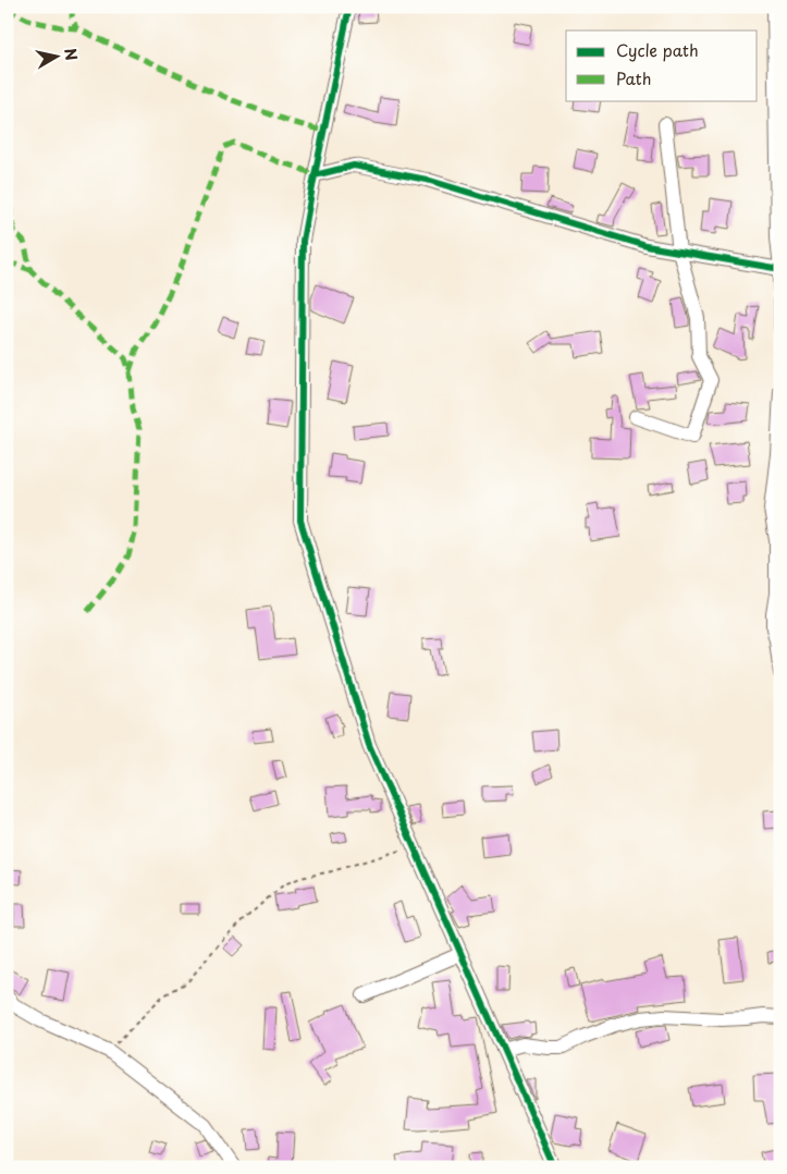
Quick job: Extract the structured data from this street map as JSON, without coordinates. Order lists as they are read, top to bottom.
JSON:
{
  "legend": ["Cycle path", "Path"],
  "north": "right"
}
